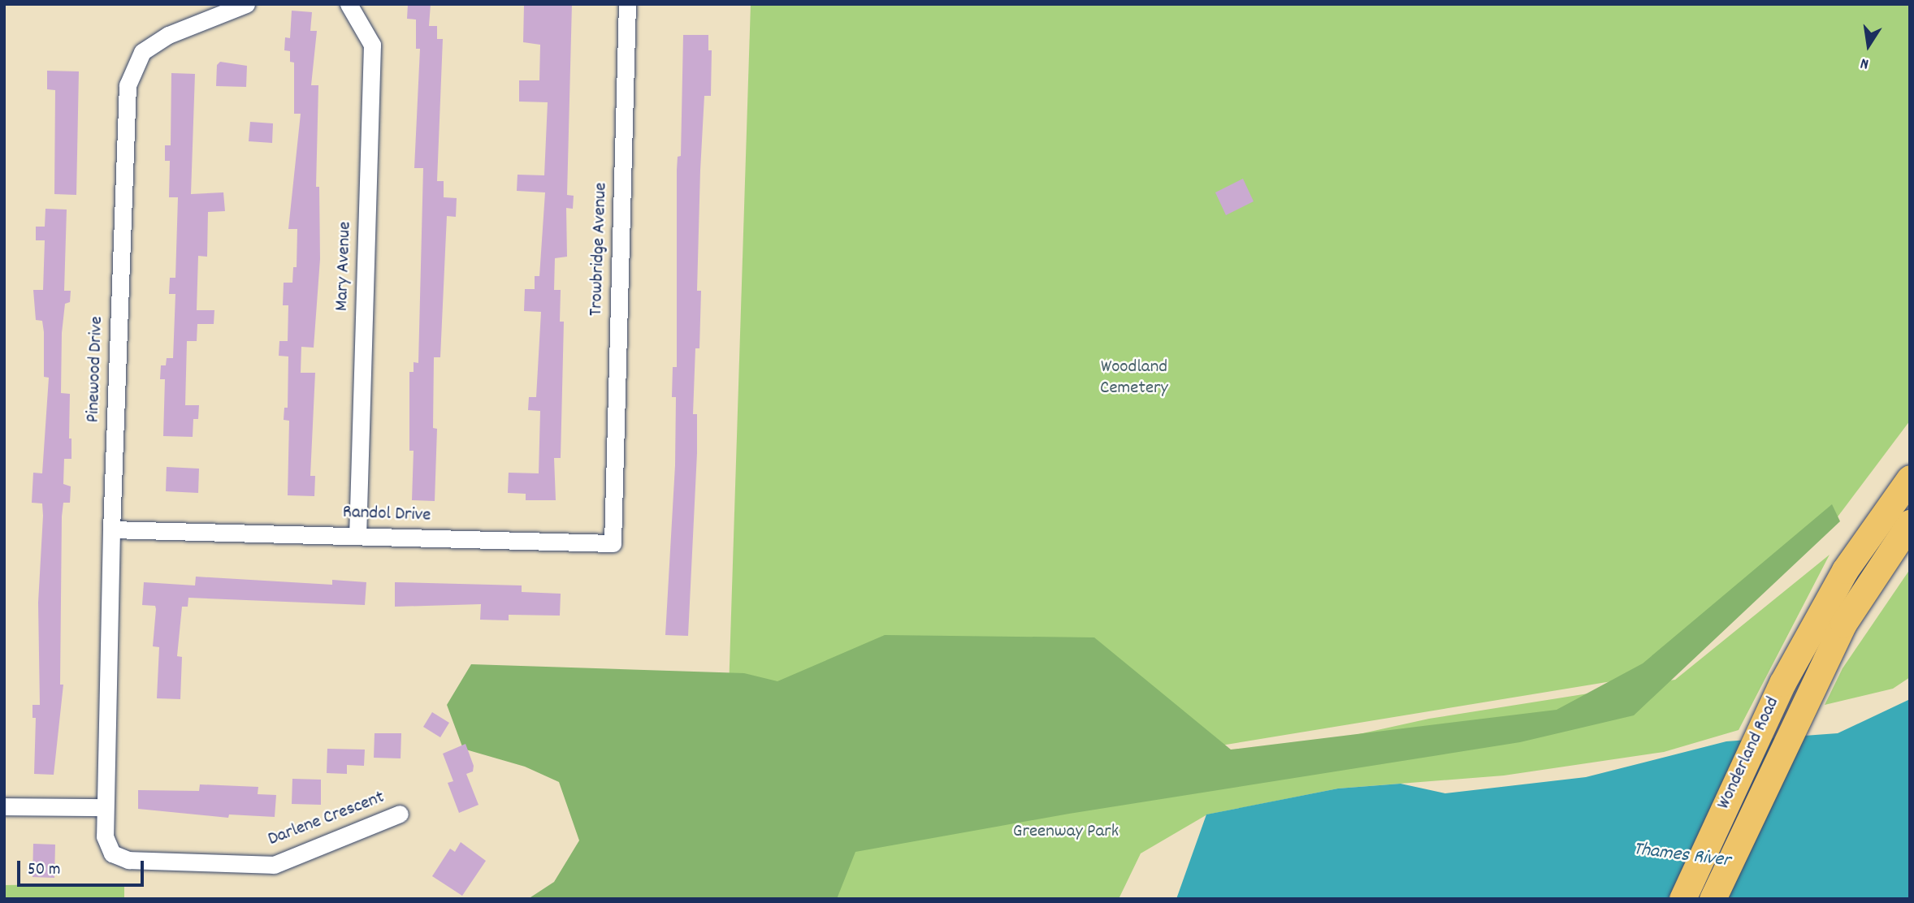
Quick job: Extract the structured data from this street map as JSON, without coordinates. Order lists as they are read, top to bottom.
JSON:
{
  "streets": {
    "main road": ["Wonderland Road"],
    "street": [
      "Trowbridge Avenue",
      "Mary Avenue",
      "Pinewood Drive",
      "Randol Drive",
      "Darlene Crescent"
    ]
  },
  "crossings": [
    ["Trowbridge Avenue", "Randol Drive"],
    ["Mary Avenue", "Randol Drive"],
    ["Pinewood Drive", "Randol Drive"],
    ["Pinewood Drive", "Darlene Crescent"]
  ],
  "water": ["Thames River"],
  "parks": ["Woodland Cemetery", "Greenway Park"],
  "scale_bar": "50 m",
  "north": "bottom"
}
